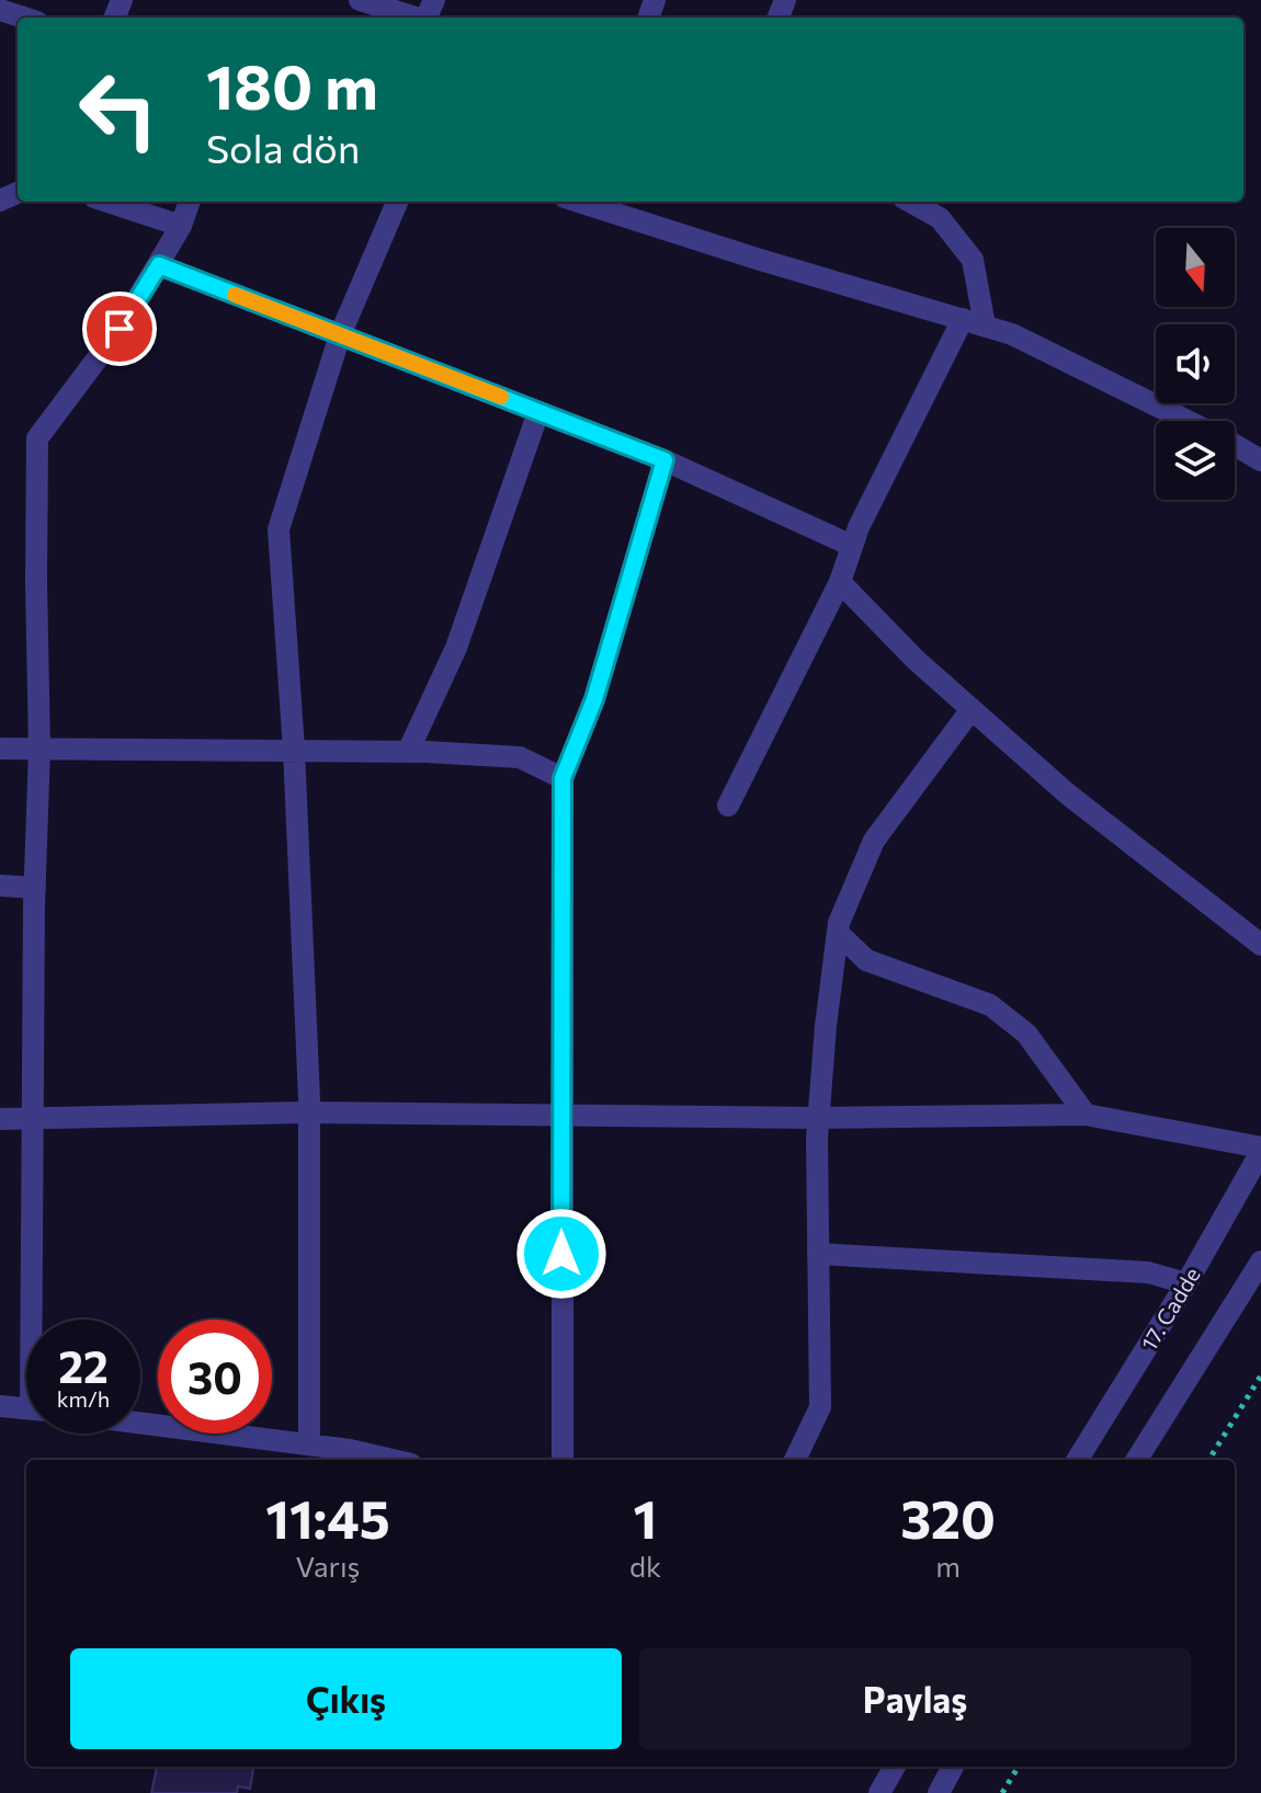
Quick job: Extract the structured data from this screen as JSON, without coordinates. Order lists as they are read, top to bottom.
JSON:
{
  "streets": {
    "street": ["17. Cadde"]
  },
  "north": "bottom",
  "page": {
    "turn": ["180 m", "Sola dön"],
    "speed": "22 km/h",
    "limit": "30",
    "eta": [
      "11:45",
      "Varış",
      "1",
      "dk",
      "320",
      "m"
    ],
    "buttons": ["Çıkış", "Paylaş"]
  }
}
